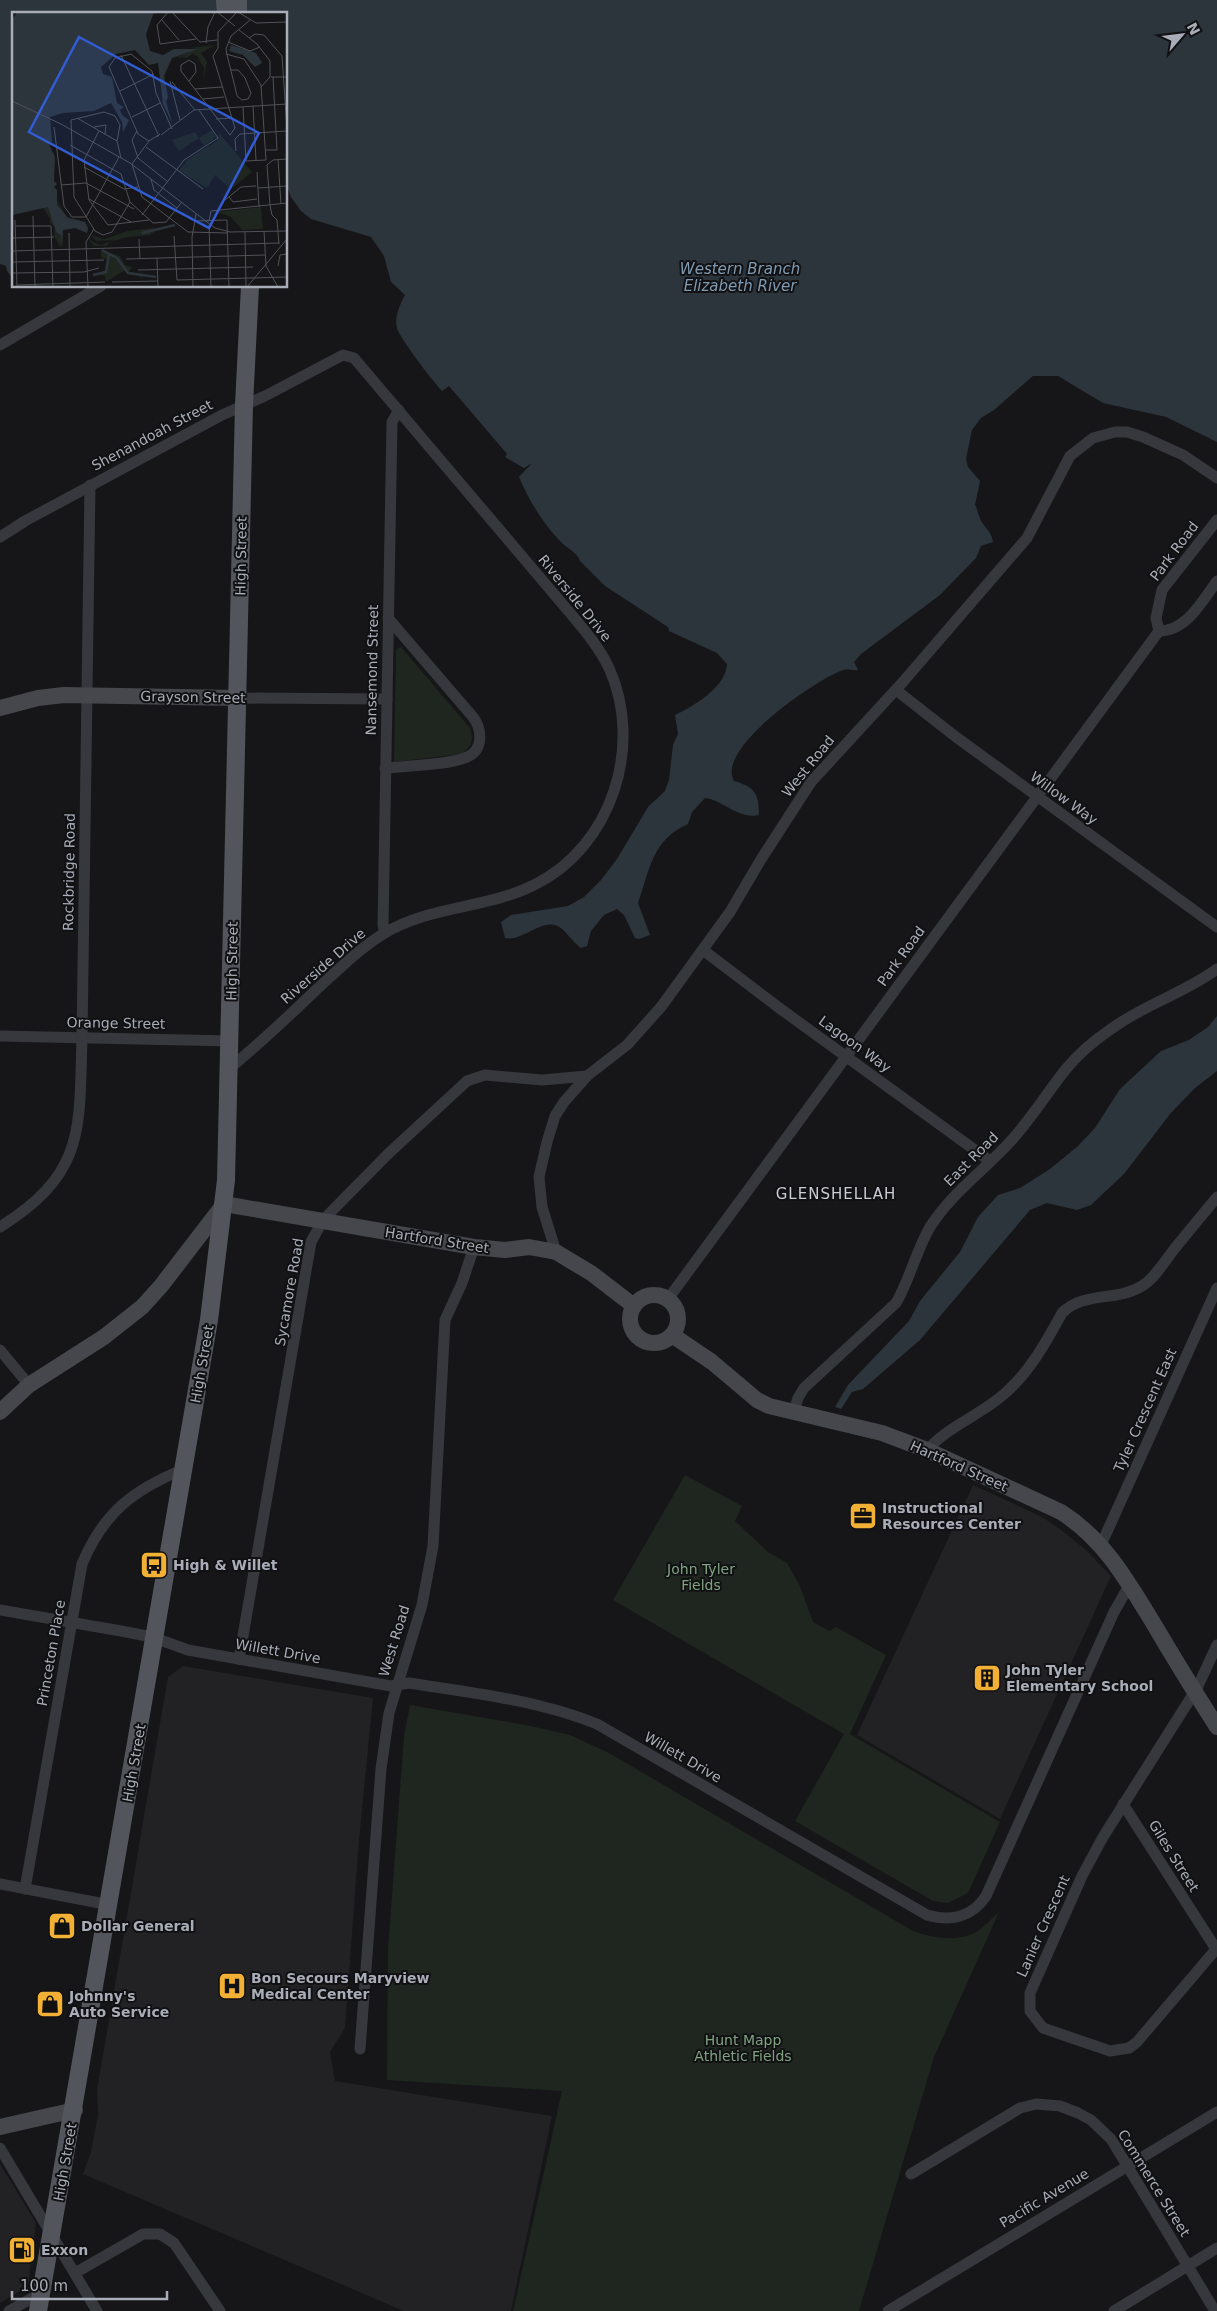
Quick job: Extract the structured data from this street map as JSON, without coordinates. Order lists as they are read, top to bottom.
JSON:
{
  "streets": {
    "main road": ["High Street"],
    "street": [
      "Shenandoah Street",
      "Park Road",
      "Riverside Drive",
      "Nansemond Street",
      "Grayson Street",
      "West Road",
      "Willow Way",
      "Rockbridge Road",
      "Orange Street",
      "Lagoon Way",
      "East Road",
      "Hartford Street",
      "Sycamore Road",
      "Tyler Crescent East",
      "Willett Drive",
      "Princeton Place",
      "Giles Street",
      "Lanier Crescent",
      "Commerce Street",
      "Pacific Avenue"
    ]
  },
  "crossings": [
    ["Shenandoah Street", "High Street"],
    ["Shenandoah Street", "Riverside Drive"],
    ["Shenandoah Street", "Rockbridge Road"],
    ["Park Road", "Willow Way"],
    ["Park Road", "Lagoon Way"],
    ["Park Road", "Hartford Street"],
    ["High Street", "Riverside Drive"],
    ["High Street", "Grayson Street"],
    ["High Street", "Orange Street"],
    ["High Street", "Hartford Street"],
    ["High Street", "Willett Drive"],
    ["High Street", "Princeton Place"],
    ["Riverside Drive", "Nansemond Street"],
    ["Nansemond Street", "Grayson Street"],
    ["Grayson Street", "Rockbridge Road"],
    ["West Road", "Willow Way"],
    ["West Road", "Lagoon Way"],
    ["West Road", "Hartford Street"],
    ["West Road", "Sycamore Road"],
    ["West Road", "Willett Drive"],
    ["Rockbridge Road", "Orange Street"],
    ["Lagoon Way", "East Road"],
    ["East Road", "Hartford Street"],
    ["Hartford Street", "Sycamore Road"],
    ["Hartford Street", "Tyler Crescent East"],
    ["Hartford Street", "Willett Drive"],
    ["Hartford Street", "Lanier Crescent"],
    ["Sycamore Road", "Willett Drive"],
    ["Willett Drive", "Princeton Place"],
    ["Giles Street", "Lanier Crescent"],
    ["Commerce Street", "Pacific Avenue"]
  ],
  "districts": ["GLENSHELLAH"],
  "water": ["Western Branch Elizabeth River"],
  "parks": ["John Tyler Fields", "Hunt Mapp Athletic Fields"],
  "places": {
    "office": ["Instructional Resources Center"],
    "bus stop": ["High & Willet"],
    "building": ["John Tyler Elementary School"],
    "shop": ["Dollar General", "Johnny's Auto Service"],
    "hospital": ["Bon Secours Maryview Medical Center"],
    "fuel station": ["Exxon"]
  },
  "scale_bar": "100 m",
  "north": "top right"
}
